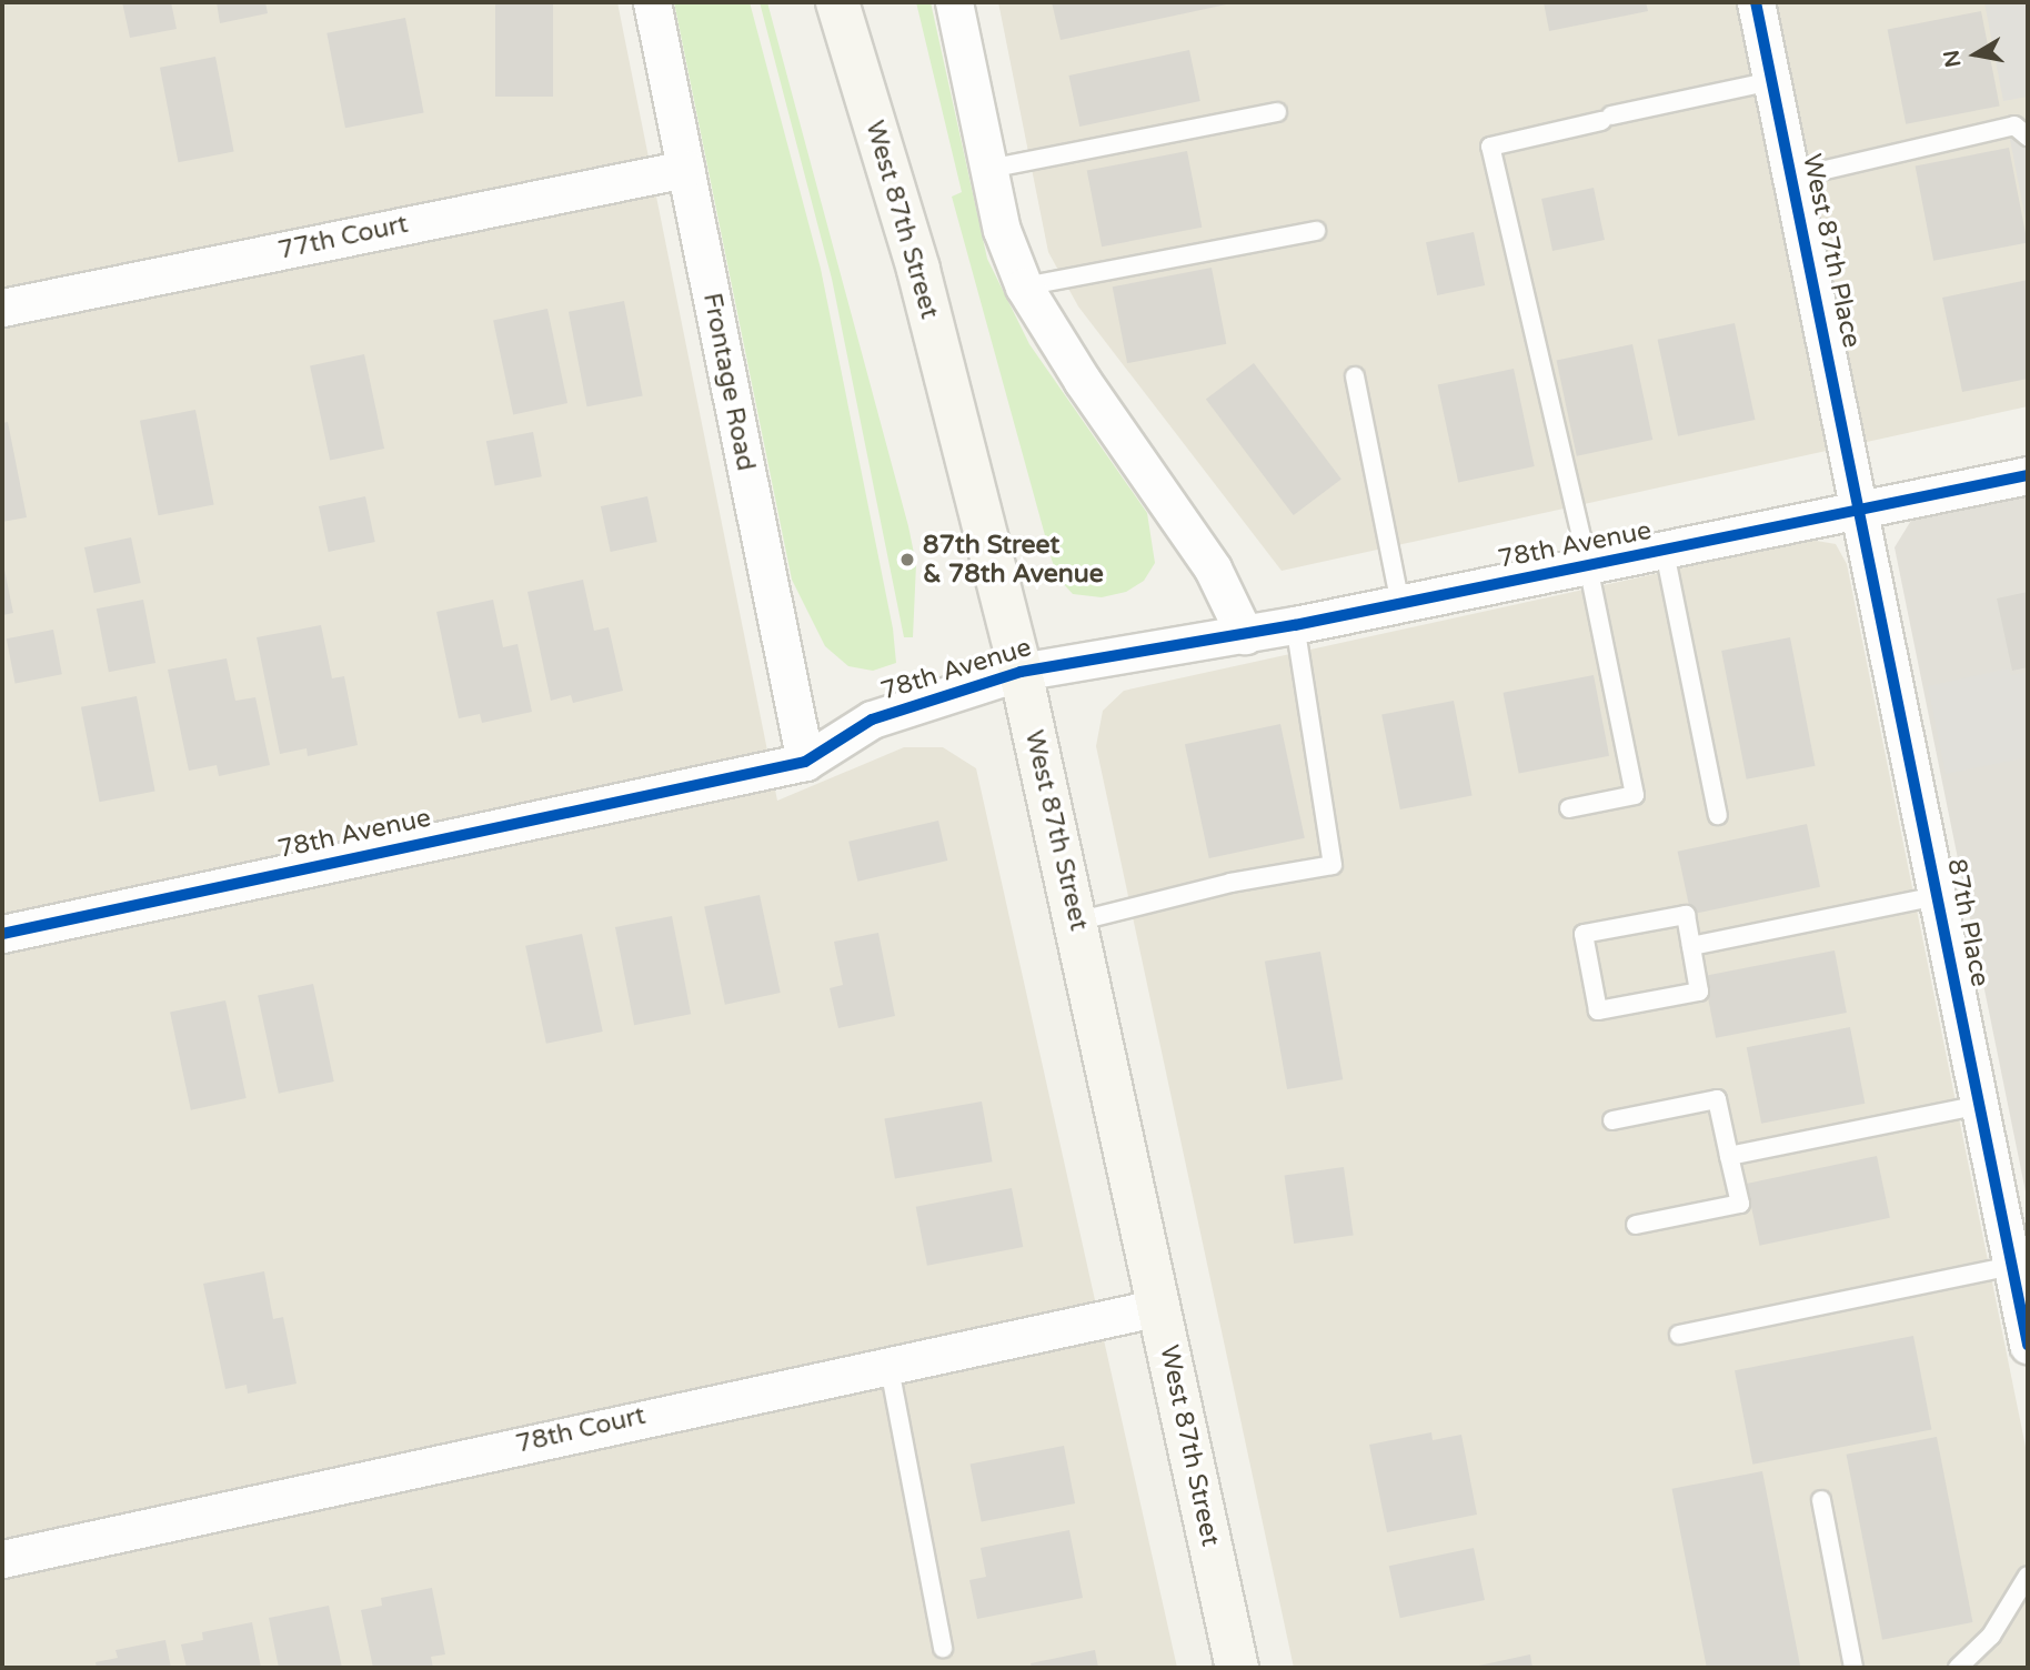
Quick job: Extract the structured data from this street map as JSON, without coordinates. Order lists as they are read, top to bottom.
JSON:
{
  "streets": {
    "main road": ["West 87th Street"],
    "street": [
      "77th Court",
      "West 87th Place",
      "Frontage Road",
      "78th Avenue",
      "87th Place",
      "78th Court"
    ]
  },
  "crossings": [
    ["West 87th Street", "78th Avenue"],
    ["West 87th Street", "78th Court"],
    ["77th Court", "Frontage Road"],
    ["West 87th Place", "78th Avenue"],
    ["West 87th Place", "87th Place"],
    ["Frontage Road", "78th Avenue"],
    ["78th Avenue", "87th Place"]
  ],
  "places": ["87th Street & 78th Avenue"],
  "north": "left"
}
